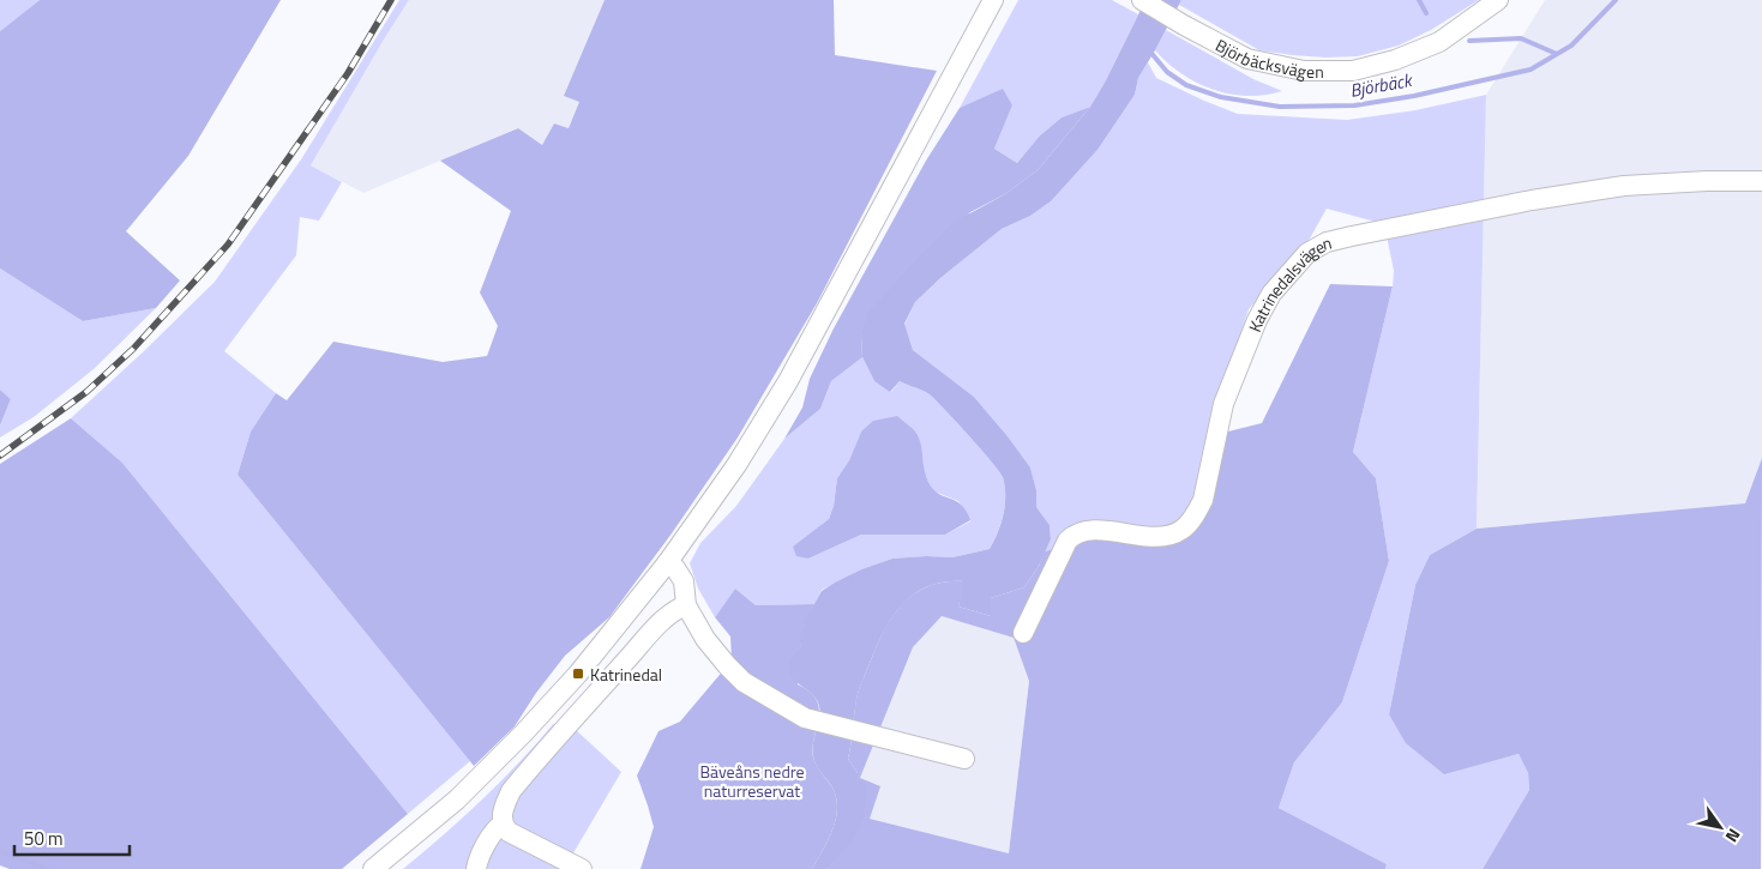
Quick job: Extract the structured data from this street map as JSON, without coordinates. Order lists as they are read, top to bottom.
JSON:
{
  "streets": {
    "street": ["Björbäcksvägen", "Katrinedalsvägen"]
  },
  "water": ["Björbäck"],
  "parks": ["Bäveåns nedre naturreservat"],
  "places": {
    "transit": ["Katrinedal"]
  },
  "scale_bar": "50 m",
  "north": "bottom right"
}
